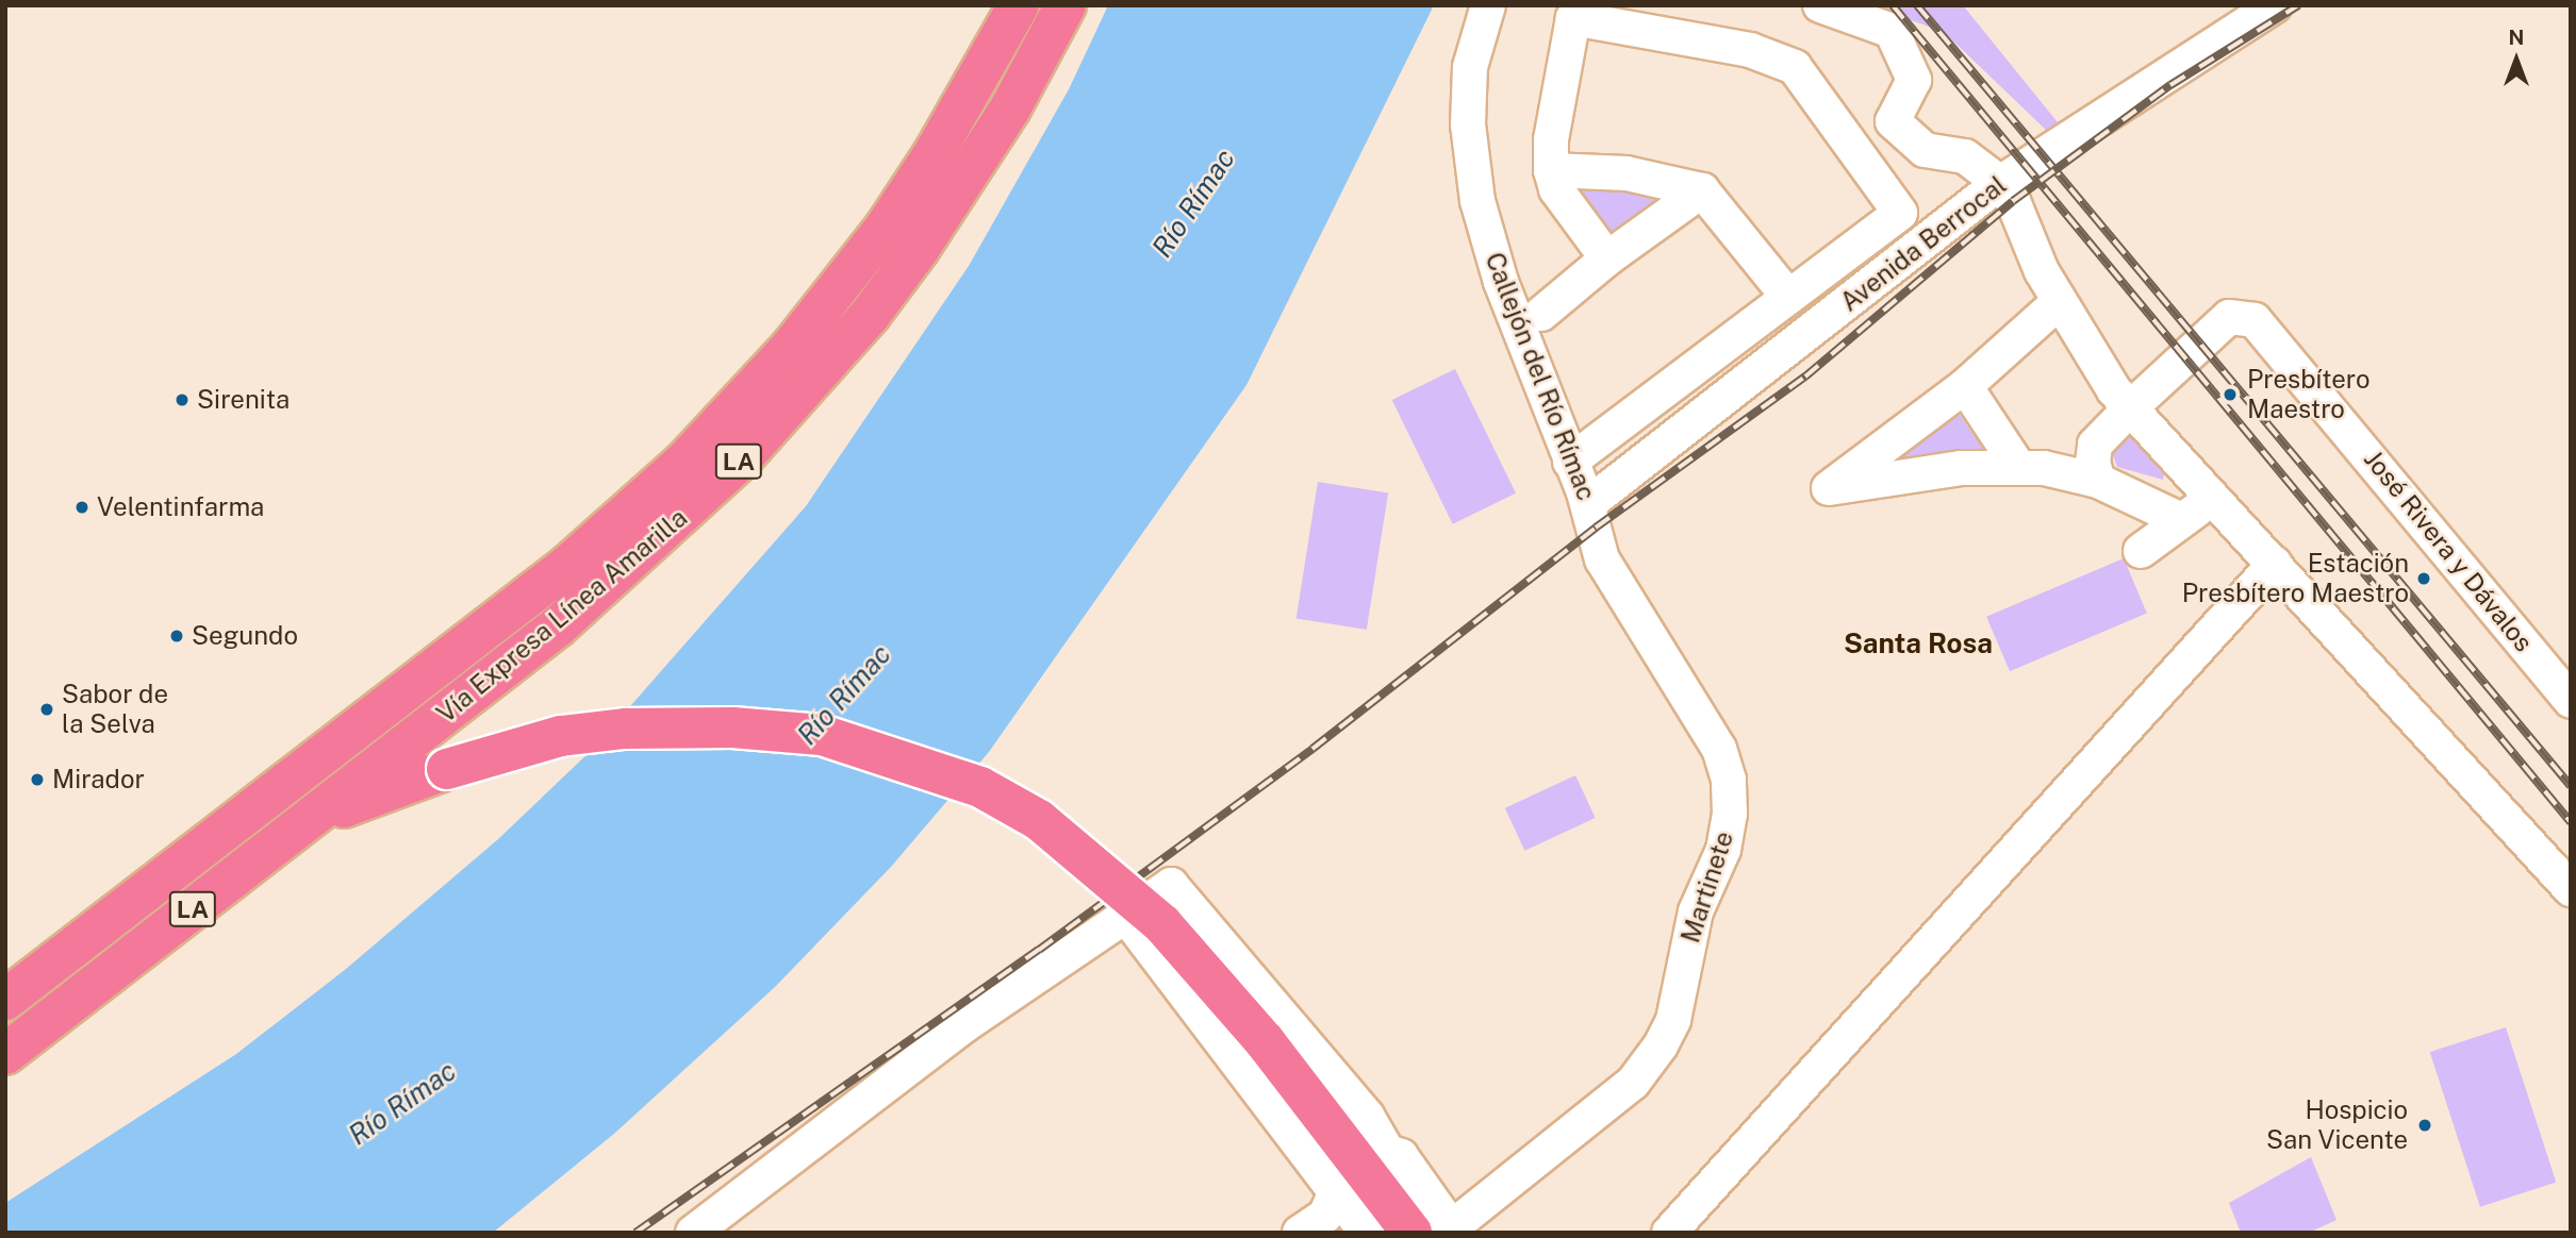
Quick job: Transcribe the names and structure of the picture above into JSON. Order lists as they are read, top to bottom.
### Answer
{
  "streets": {
    "highway": ["LA", "Vía Expresa Línea Amarilla"],
    "street": [
      "Avenida Berrocal",
      "Callejón del Río Rímac",
      "José Rivera y Dávalos",
      "Martinete"
    ]
  },
  "crossings": [
    ["Avenida Berrocal", "Callejón del Río Rímac"],
    ["Avenida Berrocal", "Martinete"],
    ["Callejón del Río Rímac", "Martinete"]
  ],
  "districts": ["Santa Rosa"],
  "water": ["Río Rímac"],
  "places": [
    "Presbítero Maestro",
    "Sirenita",
    "Velentinfarma",
    "Estación Presbítero Maestro",
    "Segundo",
    "Sabor de la Selva",
    "Mirador",
    "Hospicio San Vicente"
  ],
  "north": "top"
}
